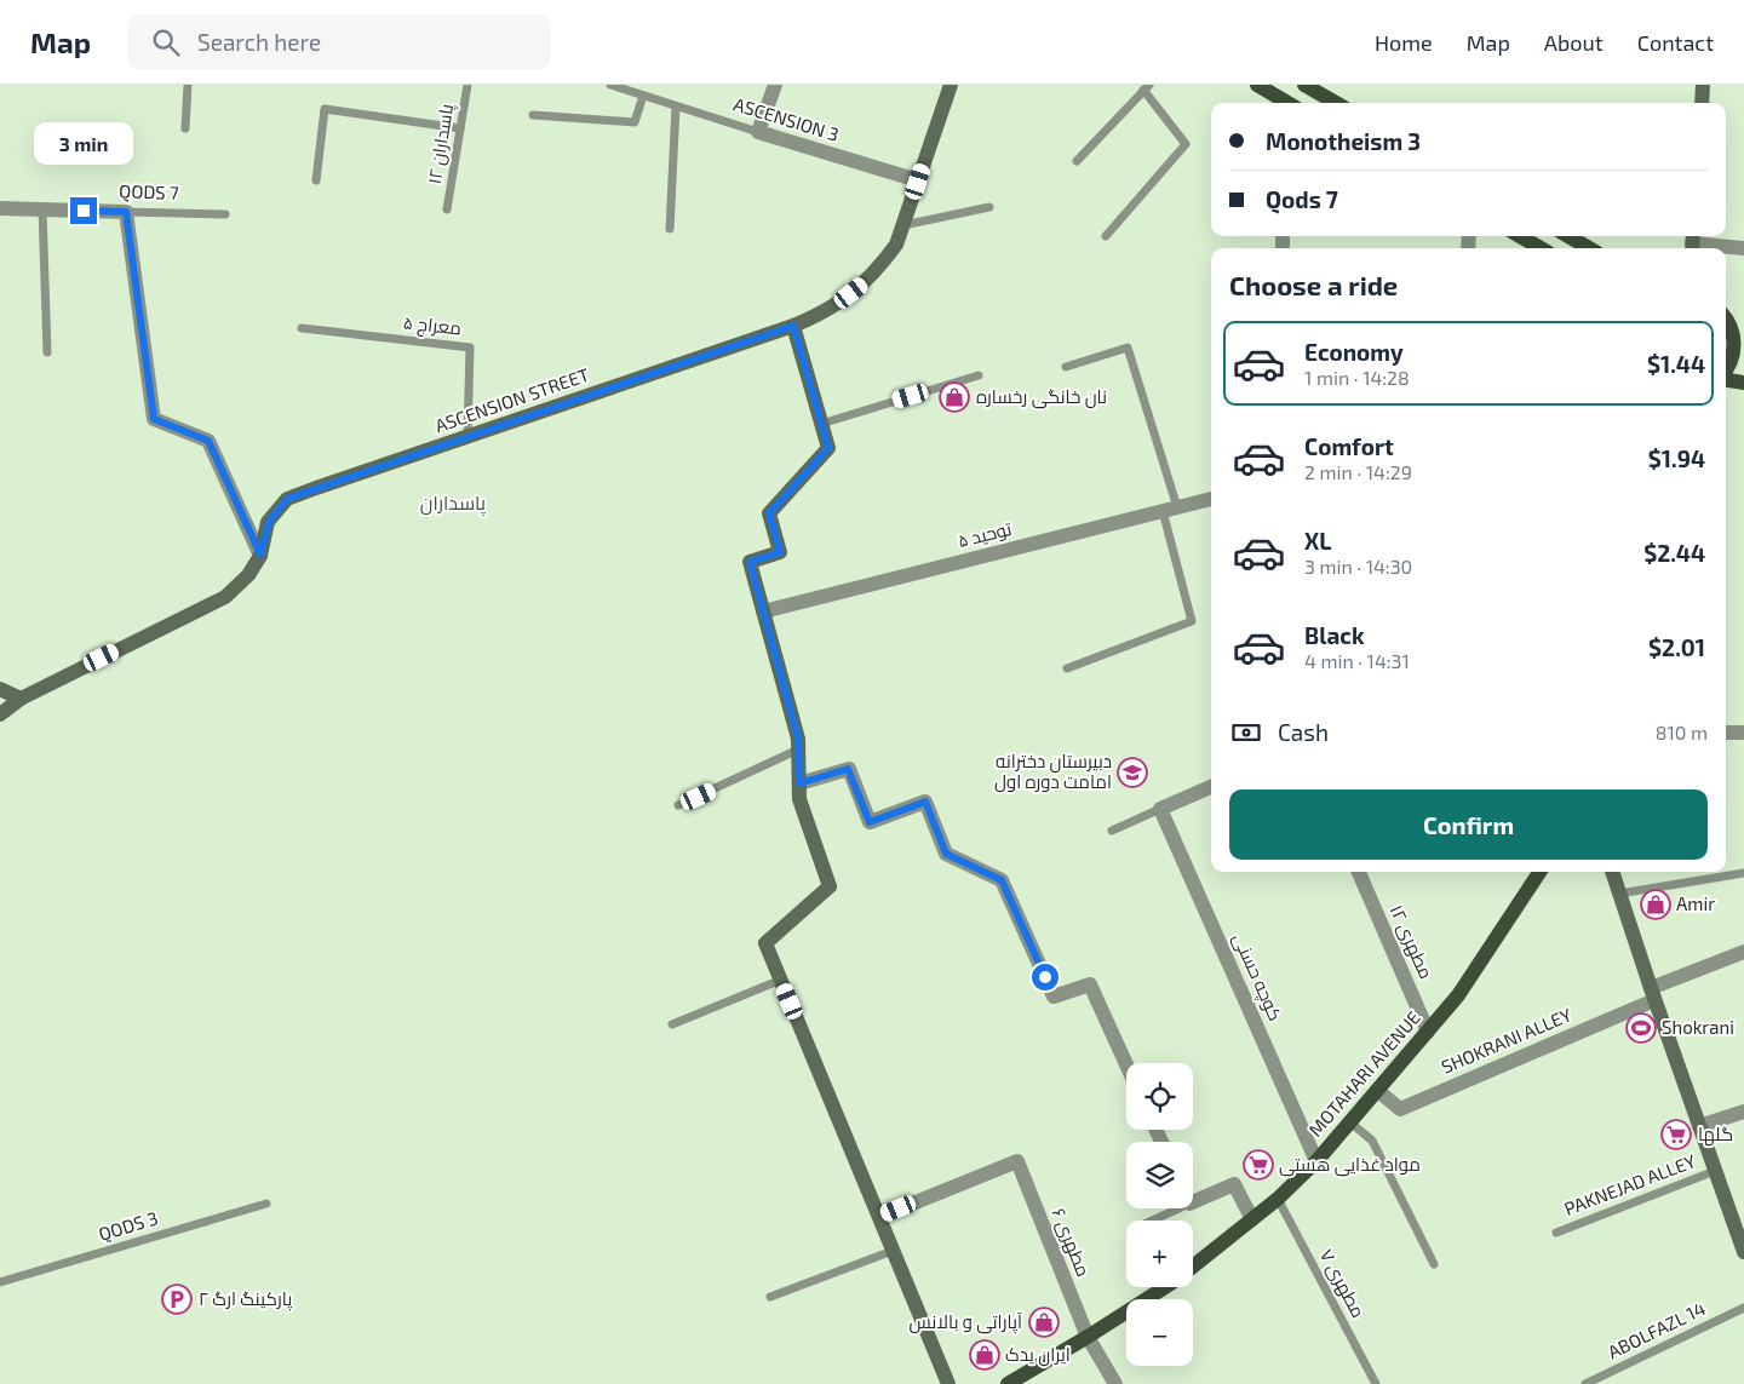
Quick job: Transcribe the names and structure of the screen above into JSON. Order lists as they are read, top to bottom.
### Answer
{
  "streets": {
    "main road": ["MOTAHARI AVENUE"],
    "street": [
      "ASCENSION 3",
      "QODS 7",
      "ASCENSION STREET",
      "توحید ۵",
      "مطهری ۱۲",
      "کوچه حسنی",
      "SHOKRANI ALLEY",
      "مطهری ۶"
    ],
    "lane": [
      "پاسداران ۱۲",
      "معراج ۵",
      "PAKNEJAD ALLEY",
      "QODS 3",
      "مطهری ۷",
      "ABOLFAZL 14"
    ]
  },
  "crossings": [
    ["ASCENSION 3", "ASCENSION STREET"],
    ["معراج ۵", "ASCENSION STREET"],
    ["مطهری ۱۲", "MOTAHARI AVENUE"],
    ["کوچه حسنی", "MOTAHARI AVENUE"],
    ["SHOKRANI ALLEY", "MOTAHARI AVENUE"],
    ["MOTAHARI AVENUE", "مطهری ۶"],
    ["MOTAHARI AVENUE", "مطهری ۷"]
  ],
  "districts": ["پاسداران"],
  "places": {
    "shop": [
      "نان خانگی رخساره",
      "Amir",
      "آپاراتی و بالانس",
      "ایران یدک"
    ],
    "school or university": ["دبیرستان دخترانه امامت دوره اول"],
    "sports": ["Shokrani"],
    "supermarket": ["گلها", "مواد غذایی هستی"],
    "parking": ["پارکینگ ارگ ۲"]
  },
  "page": {
    "header": "Map",
    "search": "Search here",
    "nav": [
      "Home",
      "Map",
      "About",
      "Contact"
    ],
    "banner": ["Monotheism 3", "Qods 7"],
    "bubble": "3 min",
    "heading": "Choose a ride",
    "list": [
      {
        "name": "Economy",
        "note": "1 min · 14:28",
        "value": "$1.44"
      },
      {
        "name": "Comfort",
        "note": "2 min · 14:29",
        "value": "$1.94"
      },
      {
        "name": "XL",
        "note": "3 min · 14:30",
        "value": "$2.44"
      },
      {
        "name": "Black",
        "note": "4 min · 14:31",
        "value": "$2.01"
      }
    ],
    "pay": ["Cash", "810 m"],
    "buttons": "Confirm",
    "map_buttons": ["+", "−"]
  }
}
